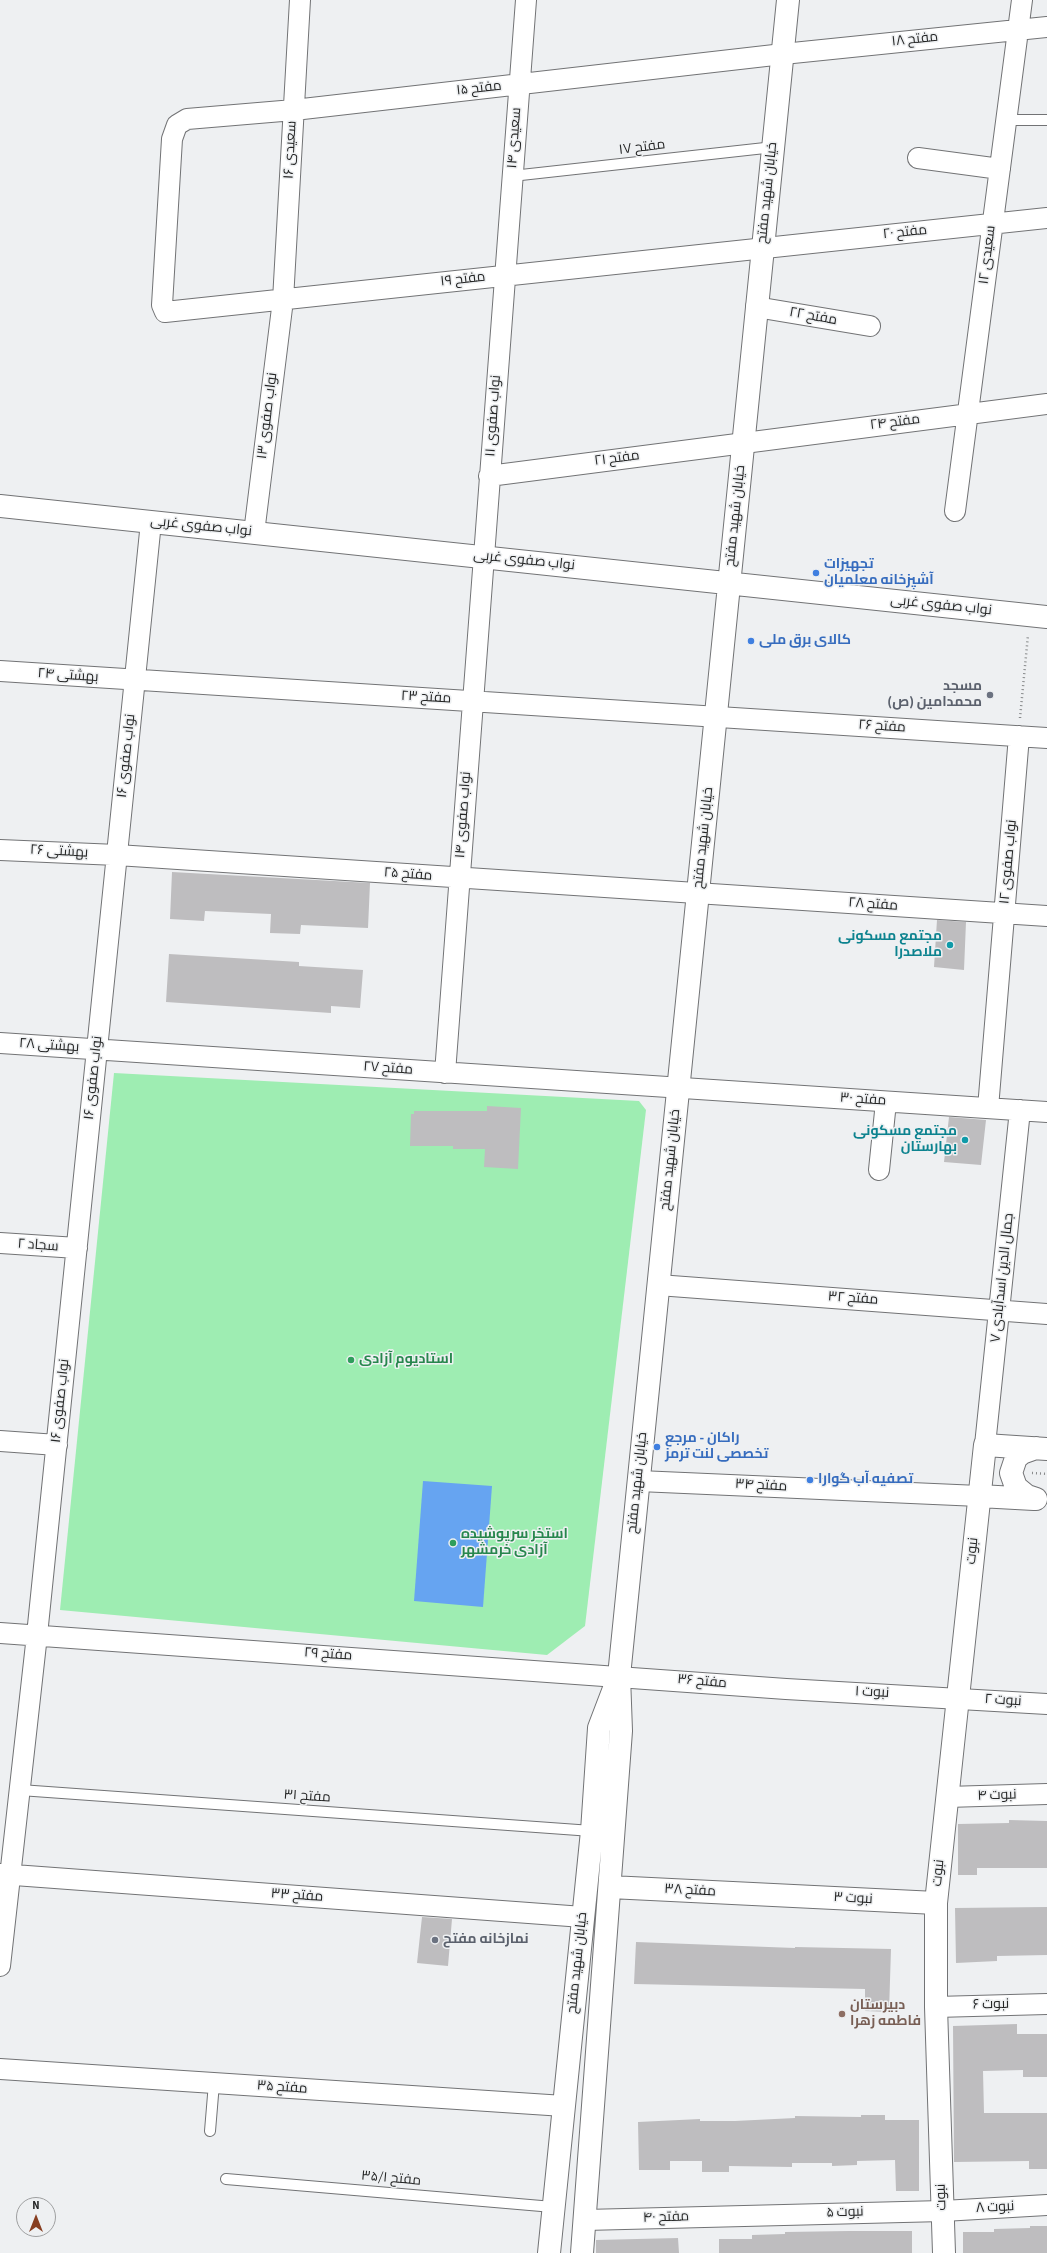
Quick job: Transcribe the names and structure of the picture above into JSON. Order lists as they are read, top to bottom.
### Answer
{
  "streets": {
    "street": [
      "مفتح ۱۸",
      "مفتح ۱۵",
      "سعیدی ۱۴",
      "سعیدی ۱۶",
      "خیابان شهید مفتح",
      "مفتح ۲۰",
      "سعیدی ۱۲",
      "مفتح ۱۹",
      "مفتح ۲۲",
      "نواب صفوی ۱۳",
      "نواب صفوی ۱۱",
      "مفتح ۲۴",
      "مفتح ۲۱",
      "نواب صفوی غربی",
      "بهشتی ۲۴",
      "مفتح ۲۳",
      "مفتح ۲۶",
      "نواب صفوی ۱۶",
      "نواب صفوی ۱۴",
      "بهشتی ۲۶",
      "نواب صفوی ۱۲",
      "مفتح ۲۵",
      "مفتح ۲۸",
      "بهشتی ۲۸",
      "مفتح ۲۷",
      "مفتح ۳۰",
      "سجاد ۲",
      "جمال الدین اسدآبادی ۷",
      "مفتح ۳۲",
      "مفتح ۳۴",
      "نبوت",
      "مفتح ۲۹",
      "مفتح ۳۶",
      "نبوت ۱",
      "نبوت ۲",
      "نبوت ۴",
      "مفتح ۳۸",
      "مفتح ۳۳",
      "نبوت ۳",
      "نبوت ۶",
      "مفتح ۳۵",
      "نبوت ۸",
      "نبوت ۵",
      "مفتح ۴۰"
    ],
    "lane": ["مفتح ۱۷", "مفتح ۳۱", "مفتح ۳۵/۱"]
  },
  "crossings": [
    ["مفتح ۱۸", "مفتح ۱۵"],
    ["مفتح ۱۸", "خیابان شهید مفتح"],
    ["مفتح ۱۸", "سعیدی ۱۲"],
    ["مفتح ۱۵", "سعیدی ۱۴"],
    ["مفتح ۱۵", "سعیدی ۱۶"],
    ["مفتح ۱۵", "خیابان شهید مفتح"],
    ["مفتح ۱۵", "مفتح ۱۹"],
    ["سعیدی ۱۴", "مفتح ۱۷"],
    ["سعیدی ۱۴", "مفتح ۱۹"],
    ["سعیدی ۱۴", "نواب صفوی ۱۱"],
    ["مفتح ۱۷", "خیابان شهید مفتح"],
    ["سعیدی ۱۶", "مفتح ۱۹"],
    ["سعیدی ۱۶", "نواب صفوی ۱۳"],
    ["خیابان شهید مفتح", "مفتح ۲۰"],
    ["خیابان شهید مفتح", "مفتح ۱۹"],
    ["خیابان شهید مفتح", "مفتح ۲۲"],
    ["خیابان شهید مفتح", "مفتح ۲۴"],
    ["خیابان شهید مفتح", "مفتح ۲۱"],
    ["خیابان شهید مفتح", "نواب صفوی غربی"],
    ["خیابان شهید مفتح", "مفتح ۲۳"],
    ["خیابان شهید مفتح", "مفتح ۲۶"],
    ["خیابان شهید مفتح", "مفتح ۲۵"],
    ["خیابان شهید مفتح", "مفتح ۲۸"],
    ["خیابان شهید مفتح", "مفتح ۲۷"],
    ["خیابان شهید مفتح", "مفتح ۳۰"],
    ["خیابان شهید مفتح", "مفتح ۳۲"],
    ["خیابان شهید مفتح", "مفتح ۳۴"],
    ["خیابان شهید مفتح", "مفتح ۲۹"],
    ["خیابان شهید مفتح", "مفتح ۳۶"],
    ["خیابان شهید مفتح", "مفتح ۳۱"],
    ["خیابان شهید مفتح", "مفتح ۳۸"],
    ["خیابان شهید مفتح", "مفتح ۳۳"],
    ["خیابان شهید مفتح", "مفتح ۳۵"],
    ["خیابان شهید مفتح", "مفتح ۳۵/۱"],
    ["خیابان شهید مفتح", "مفتح ۴۰"],
    ["مفتح ۲۰", "سعیدی ۱۲"],
    ["مفتح ۲۰", "مفتح ۱۹"],
    ["سعیدی ۱۲", "مفتح ۲۴"],
    ["مفتح ۱۹", "نواب صفوی ۱۳"],
    ["مفتح ۱۹", "نواب صفوی ۱۱"],
    ["نواب صفوی ۱۳", "نواب صفوی غربی"],
    ["نواب صفوی ۱۱", "مفتح ۲۱"],
    ["نواب صفوی ۱۱", "نواب صفوی غربی"],
    ["نواب صفوی ۱۱", "نواب صفوی ۱۴"],
    ["مفتح ۲۴", "مفتح ۲۱"],
    ["نواب صفوی غربی", "نواب صفوی ۱۶"],
    ["نواب صفوی غربی", "نواب صفوی ۱۴"],
    ["بهشتی ۲۴", "مفتح ۲۳"],
    ["بهشتی ۲۴", "نواب صفوی ۱۶"],
    ["مفتح ۲۳", "مفتح ۲۶"],
    ["مفتح ۲۳", "نواب صفوی ۱۶"],
    ["مفتح ۲۳", "نواب صفوی ۱۴"],
    ["مفتح ۲۶", "نواب صفوی ۱۲"],
    ["نواب صفوی ۱۶", "بهشتی ۲۶"],
    ["نواب صفوی ۱۶", "مفتح ۲۵"],
    ["نواب صفوی ۱۶", "بهشتی ۲۸"],
    ["نواب صفوی ۱۶", "مفتح ۲۷"],
    ["نواب صفوی ۱۶", "سجاد ۲"],
    ["نواب صفوی ۱۶", "مفتح ۲۹"],
    ["نواب صفوی ۱۶", "مفتح ۳۱"],
    ["نواب صفوی ۱۶", "مفتح ۳۳"],
    ["نواب صفوی ۱۴", "مفتح ۲۵"],
    ["نواب صفوی ۱۴", "مفتح ۲۷"],
    ["بهشتی ۲۶", "مفتح ۲۵"],
    ["نواب صفوی ۱۲", "مفتح ۲۸"],
    ["نواب صفوی ۱۲", "مفتح ۳۰"],
    ["مفتح ۲۵", "مفتح ۲۸"],
    ["بهشتی ۲۸", "مفتح ۲۷"],
    ["مفتح ۲۷", "مفتح ۳۰"],
    ["مفتح ۳۰", "جمال الدین اسدآبادی ۷"],
    ["جمال الدین اسدآبادی ۷", "مفتح ۳۲"],
    ["جمال الدین اسدآبادی ۷", "نبوت"],
    ["مفتح ۳۴", "نبوت"],
    ["نبوت", "نبوت ۱"],
    ["نبوت", "نبوت ۲"],
    ["نبوت", "نبوت ۴"],
    ["نبوت", "نبوت ۳"],
    ["نبوت", "نبوت ۶"],
    ["نبوت", "نبوت ۸"],
    ["نبوت", "نبوت ۵"],
    ["مفتح ۲۹", "مفتح ۳۶"],
    ["مفتح ۳۶", "نبوت ۱"],
    ["نبوت ۱", "نبوت ۲"],
    ["مفتح ۳۸", "نبوت ۳"],
    ["نبوت ۸", "نبوت ۵"],
    ["نبوت ۵", "مفتح ۴۰"]
  ],
  "places": [
    "تجهيزات آشپزخانه معلمیان",
    "کالای برق ملی",
    "مسجد محمدامین (ص)",
    "مجتمع مسکونی ملاصدرا",
    "مجتمع مسکونی بهارستان",
    "استادیوم آزادی",
    "راکان - مرجع تخصصی لنت ترمز",
    "تصفیه آب گوارا",
    "استخر سرپوشیده آزادی خرمشهر",
    "نمازخانه مفتح",
    "دبیرستان فاطمه زهرا"
  ],
  "north": "top"
}
